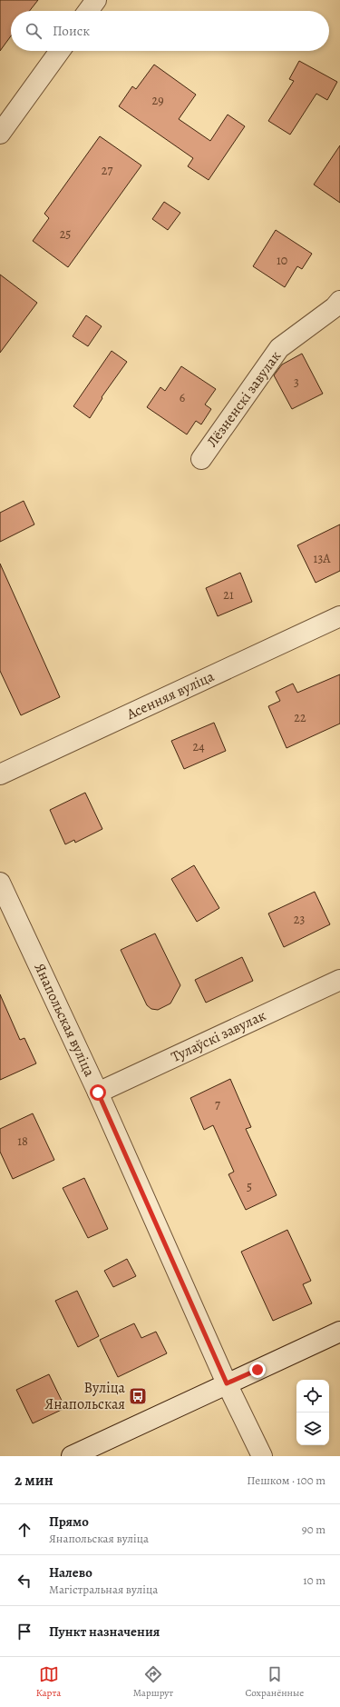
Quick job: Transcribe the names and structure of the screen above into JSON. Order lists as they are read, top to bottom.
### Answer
{
  "streets": {
    "street": [
      "Лёзненскі завулак",
      "Асенняя вуліца",
      "Янапольская вуліца",
      "Тулаўскі завулак"
    ]
  },
  "crossings": [
    ["Янапольская вуліца", "Тулаўскі завулак"]
  ],
  "places": {
    "bus stop": ["Вуліца Янапольская"]
  },
  "house_numbers": [
    "29",
    "27",
    "25",
    "10",
    "3",
    "6",
    "13А",
    "21",
    "22",
    "24",
    "23",
    "7",
    "18",
    "5"
  ],
  "page": {
    "search": "Поиск",
    "heading": ["2 мин", "Пешком · 100 m"],
    "list": [
      ["Прямо", "Янапольская вуліца", "90 m"],
      ["Налево", "Магістральная вуліца", "10 m"],
      "Пункт назначения"
    ],
    "nav": ["Карта", "Маршрут", "Сохранённые"]
  }
}
